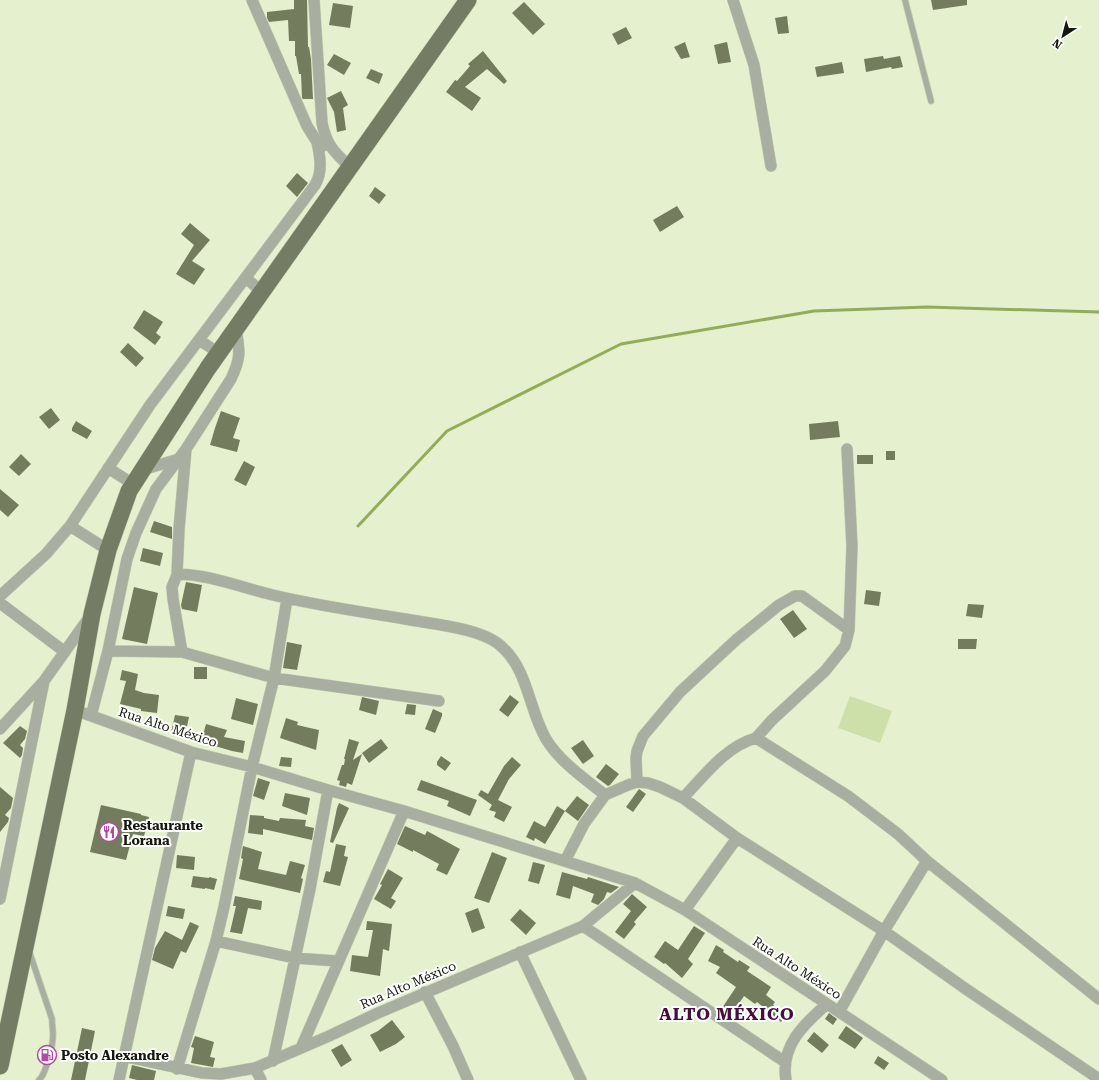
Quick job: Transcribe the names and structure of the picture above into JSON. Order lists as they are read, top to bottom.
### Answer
{
  "streets": {
    "street": ["Rua Alto México"]
  },
  "districts": ["ALTO MÉXICO"],
  "places": {
    "restaurant": ["Restaurante Lorana"],
    "fuel station": ["Posto Alexandre"]
  },
  "north": "bottom left"
}
